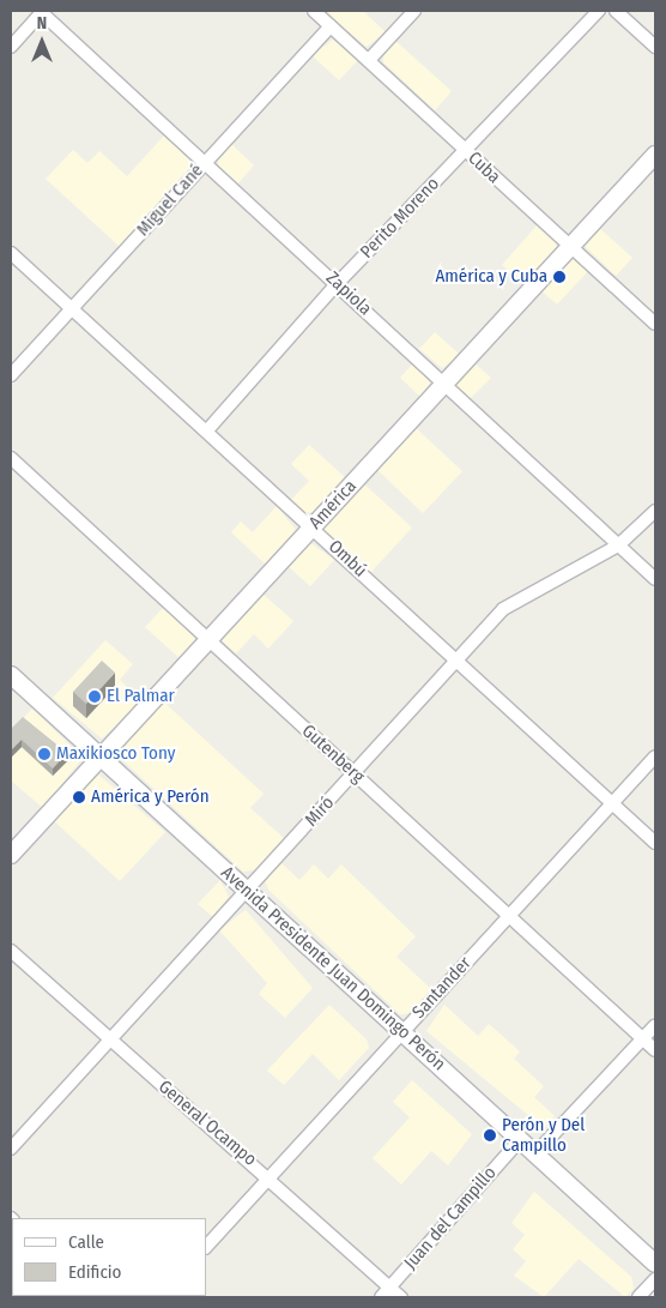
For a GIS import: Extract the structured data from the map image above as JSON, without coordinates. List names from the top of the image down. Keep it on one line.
{"streets":{"street":["Cuba","Miguel Cané","Perito Moreno","Zapiola","América","Ombú","Gutenberg","Miró","Avenida Presidente Juan Domingo Perón","Santander","General Ocampo","Juan del Campillo"]},"crossings":[["Cuba","Miguel Cané"],["Cuba","Perito Moreno"],["Cuba","América"],["Miguel Cané","Zapiola"],["Miguel Cané","Ombú"],["Perito Moreno","Zapiola"],["Perito Moreno","Ombú"],["Zapiola","América"],["Zapiola","Miró"],["América","Ombú"],["América","Gutenberg"],["América","Avenida Presidente Juan Domingo Perón"],["Ombú","Miró"],["Ombú","Santander"],["Gutenberg","Miró"],["Gutenberg","Santander"],["Miró","Avenida Presidente Juan Domingo Perón"],["Miró","General Ocampo"],["Avenida Presidente Juan Domingo Perón","Santander"],["Avenida Presidente Juan Domingo Perón","Juan del Campillo"],["Santander","General Ocampo"],["General Ocampo","Juan del Campillo"]],"places":["América y Cuba","El Palmar","Maxikiosco Tony","América y Perón","Perón y Del Campillo"],"legend":["Calle","Edificio"],"north":"top"}
